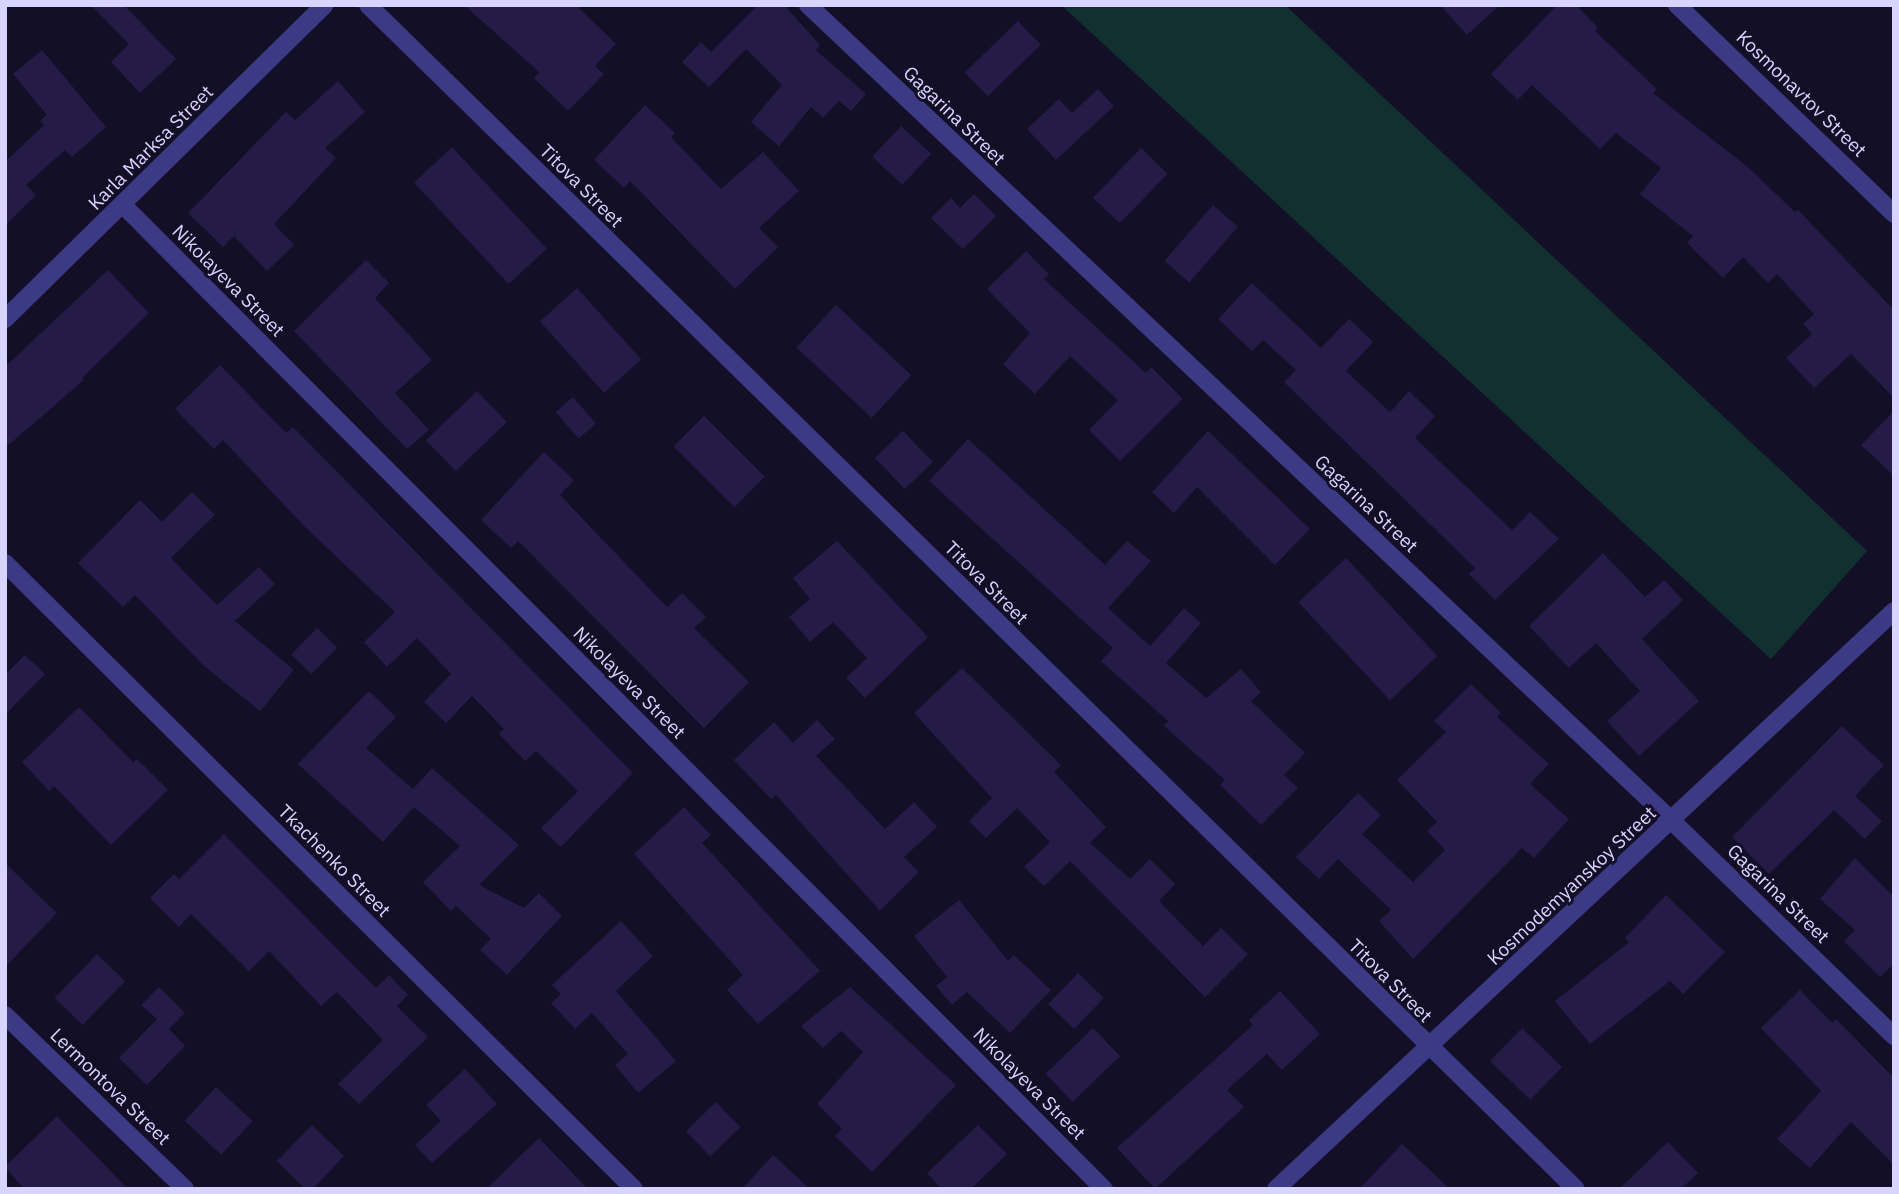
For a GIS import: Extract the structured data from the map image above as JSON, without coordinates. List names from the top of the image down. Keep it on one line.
{"streets":{"street":["Kosmonavtov Street","Gagarina Street","Karla Marksa Street","Titova Street","Nikolayeva Street","Tkachenko Street","Kosmodemyanskoy Street","Lermontova Street"]},"crossings":[["Gagarina Street","Kosmodemyanskoy Street"],["Karla Marksa Street","Nikolayeva Street"],["Titova Street","Kosmodemyanskoy Street"]]}
